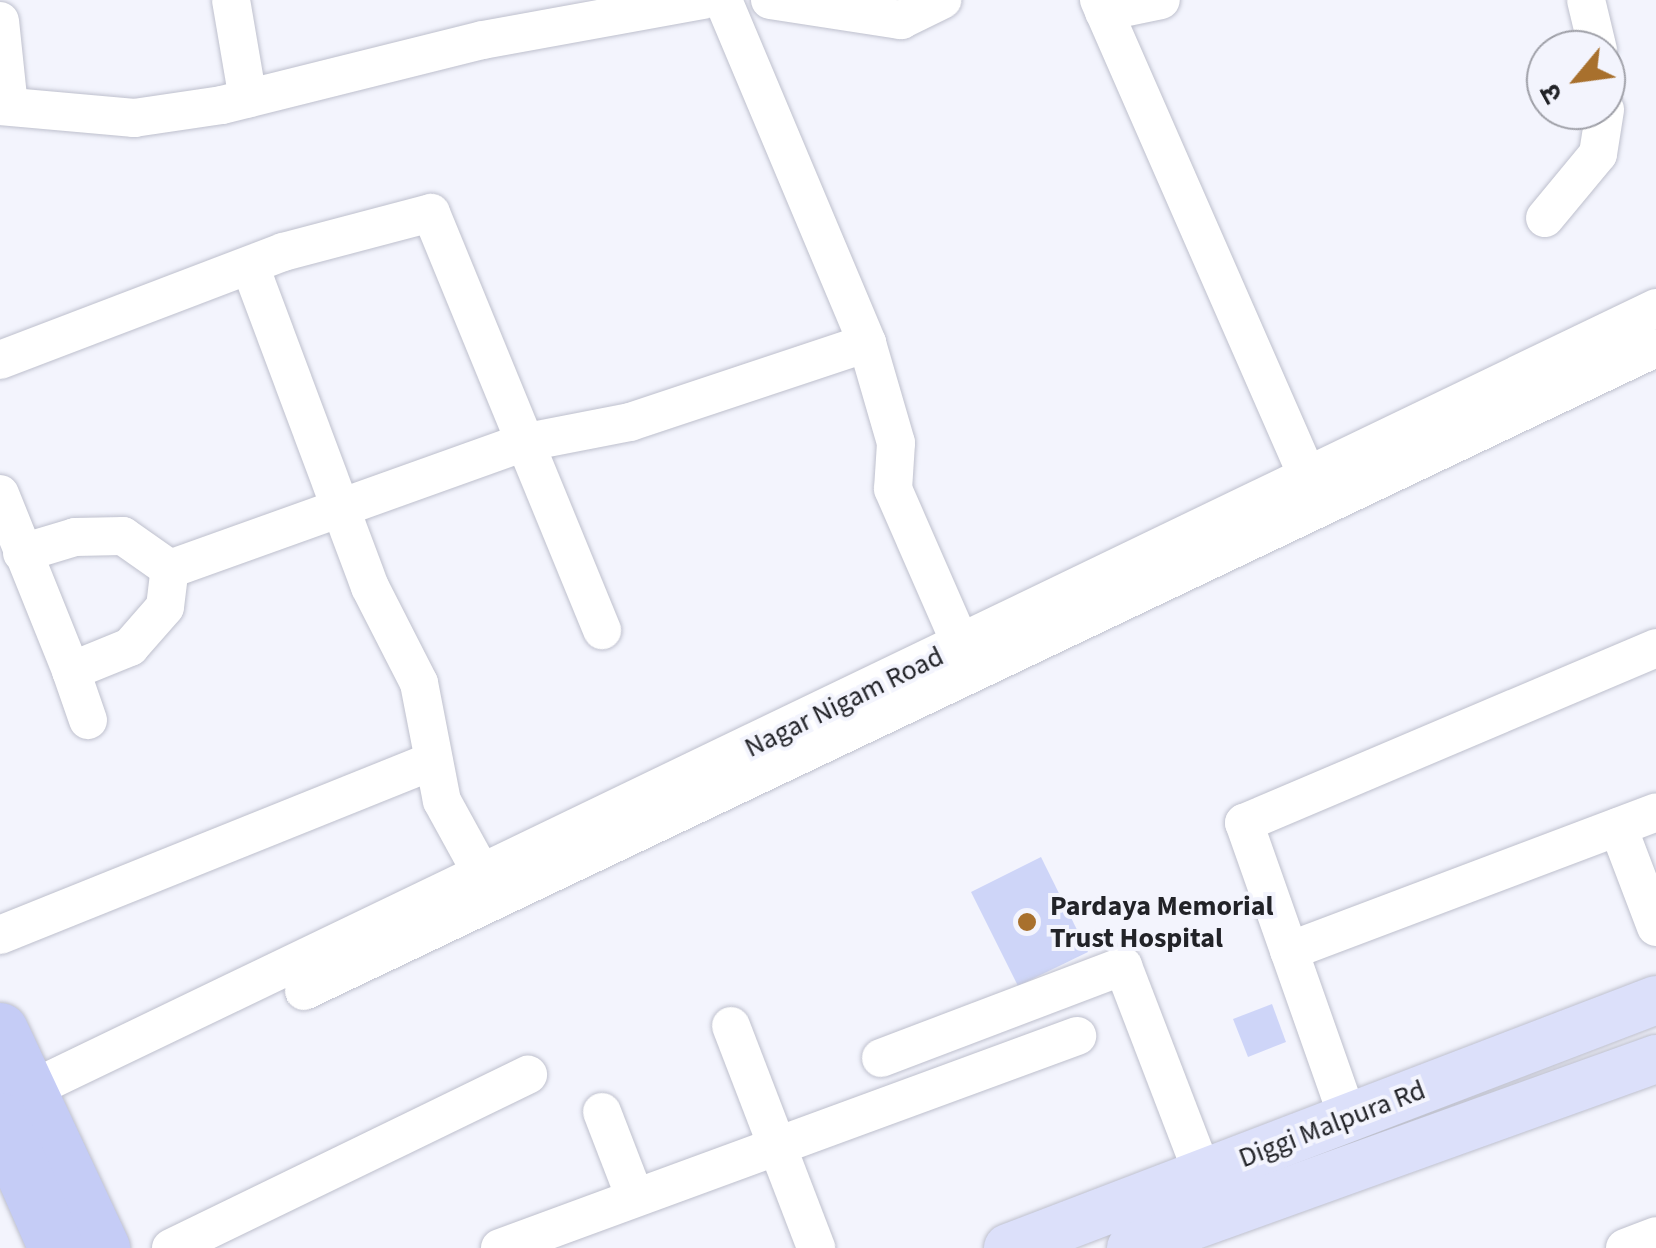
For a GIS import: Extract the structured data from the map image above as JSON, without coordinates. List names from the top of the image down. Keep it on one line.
{"streets":{"main road":["Diggi Malpura Rd"],"street":["Nagar Nigam Road"]},"places":["Pardaya Memorial Trust Hospital"],"north":"bottom left"}
